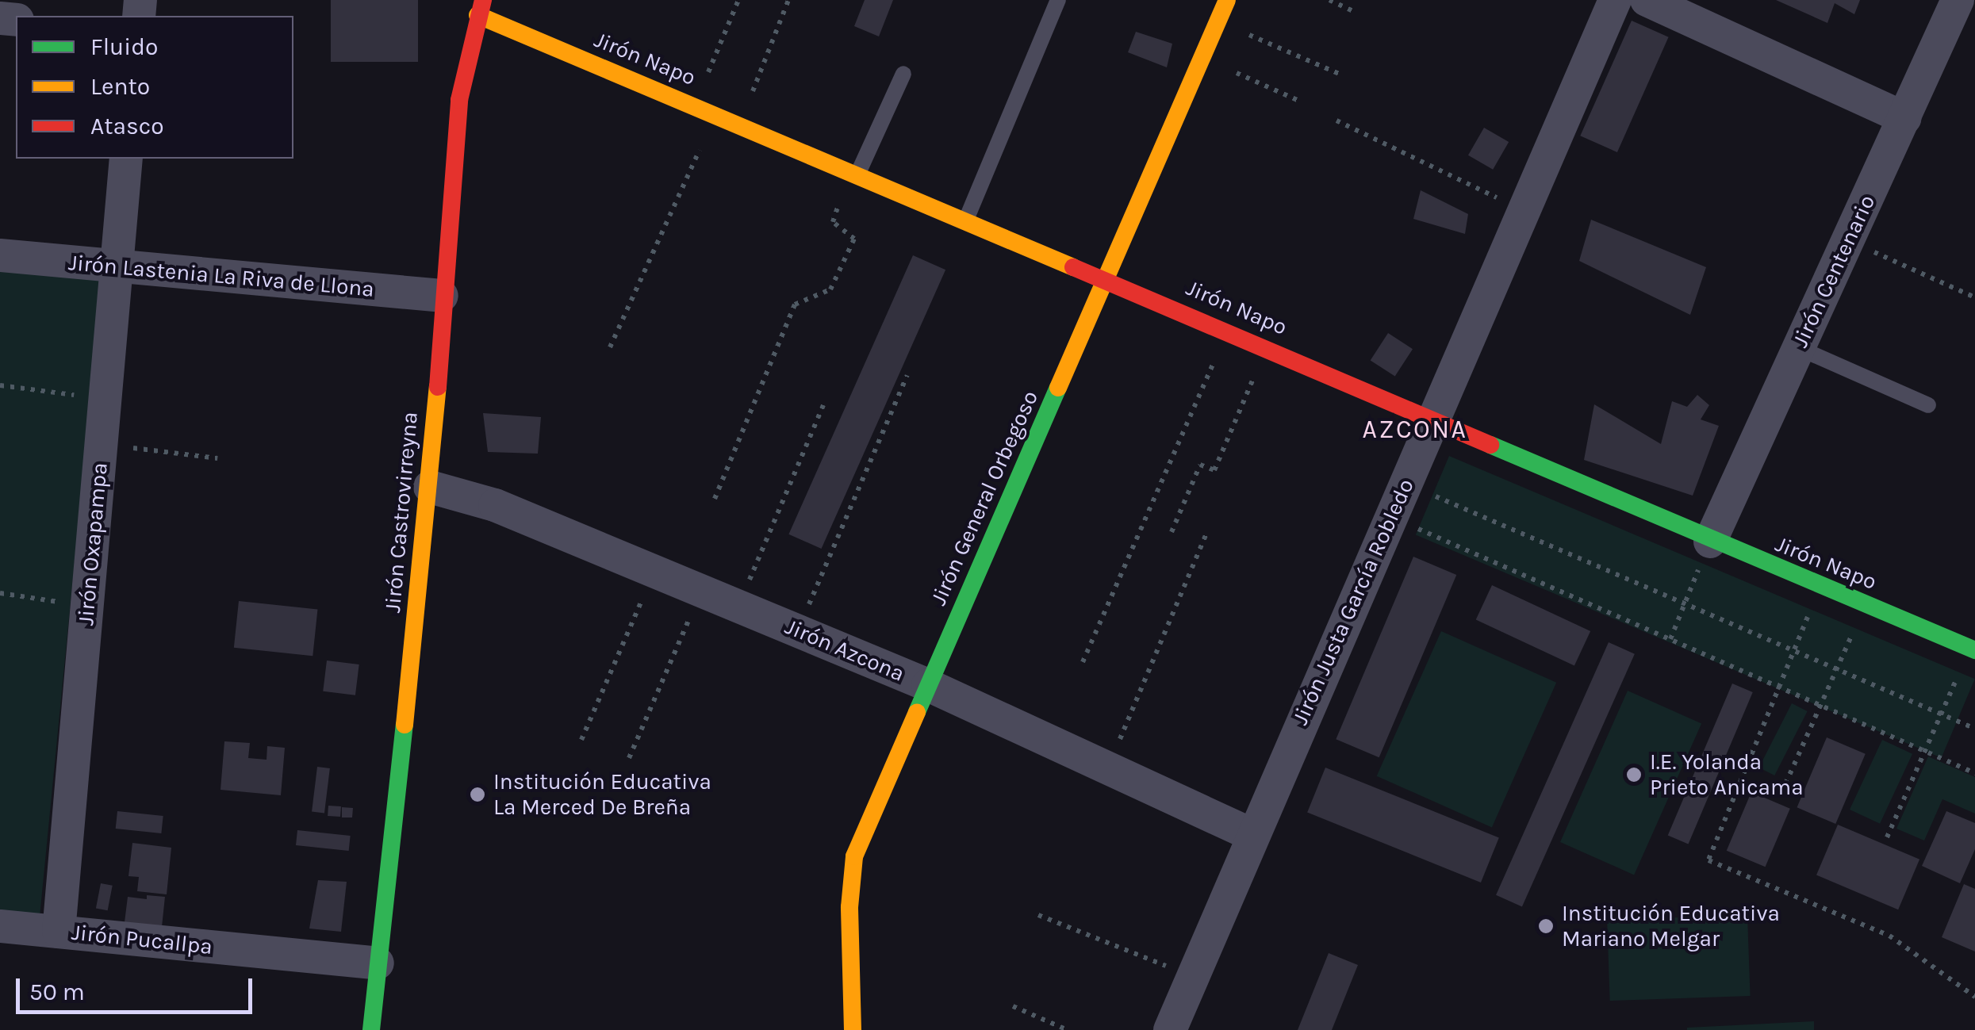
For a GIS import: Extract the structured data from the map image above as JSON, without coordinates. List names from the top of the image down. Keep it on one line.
{"streets":{"street":["Jirón Napo","Jirón Centenario","Jirón Lastenia La Riva de Llona","Jirón General Orbegoso","Jirón Castrovirreyna","Jirón Oxapampa","Jirón Justa García Robledo","Jirón Azcona","Jirón Pucallpa"]},"crossings":[["Jirón Napo","Jirón Centenario"],["Jirón Napo","Jirón General Orbegoso"],["Jirón Napo","Jirón Castrovirreyna"],["Jirón Napo","Jirón Justa García Robledo"],["Jirón Lastenia La Riva de Llona","Jirón Castrovirreyna"],["Jirón Lastenia La Riva de Llona","Jirón Oxapampa"],["Jirón General Orbegoso","Jirón Azcona"],["Jirón Castrovirreyna","Jirón Azcona"],["Jirón Castrovirreyna","Jirón Pucallpa"],["Jirón Oxapampa","Jirón Pucallpa"],["Jirón Justa García Robledo","Jirón Azcona"]],"districts":["AZCONA"],"places":["I.E. Yolanda Prieto Anicama","Institución Educativa La Merced De Breña","Institución Educativa Mariano Melgar"],"legend":["Fluido","Lento","Atasco"],"scale_bar":"50 m"}
